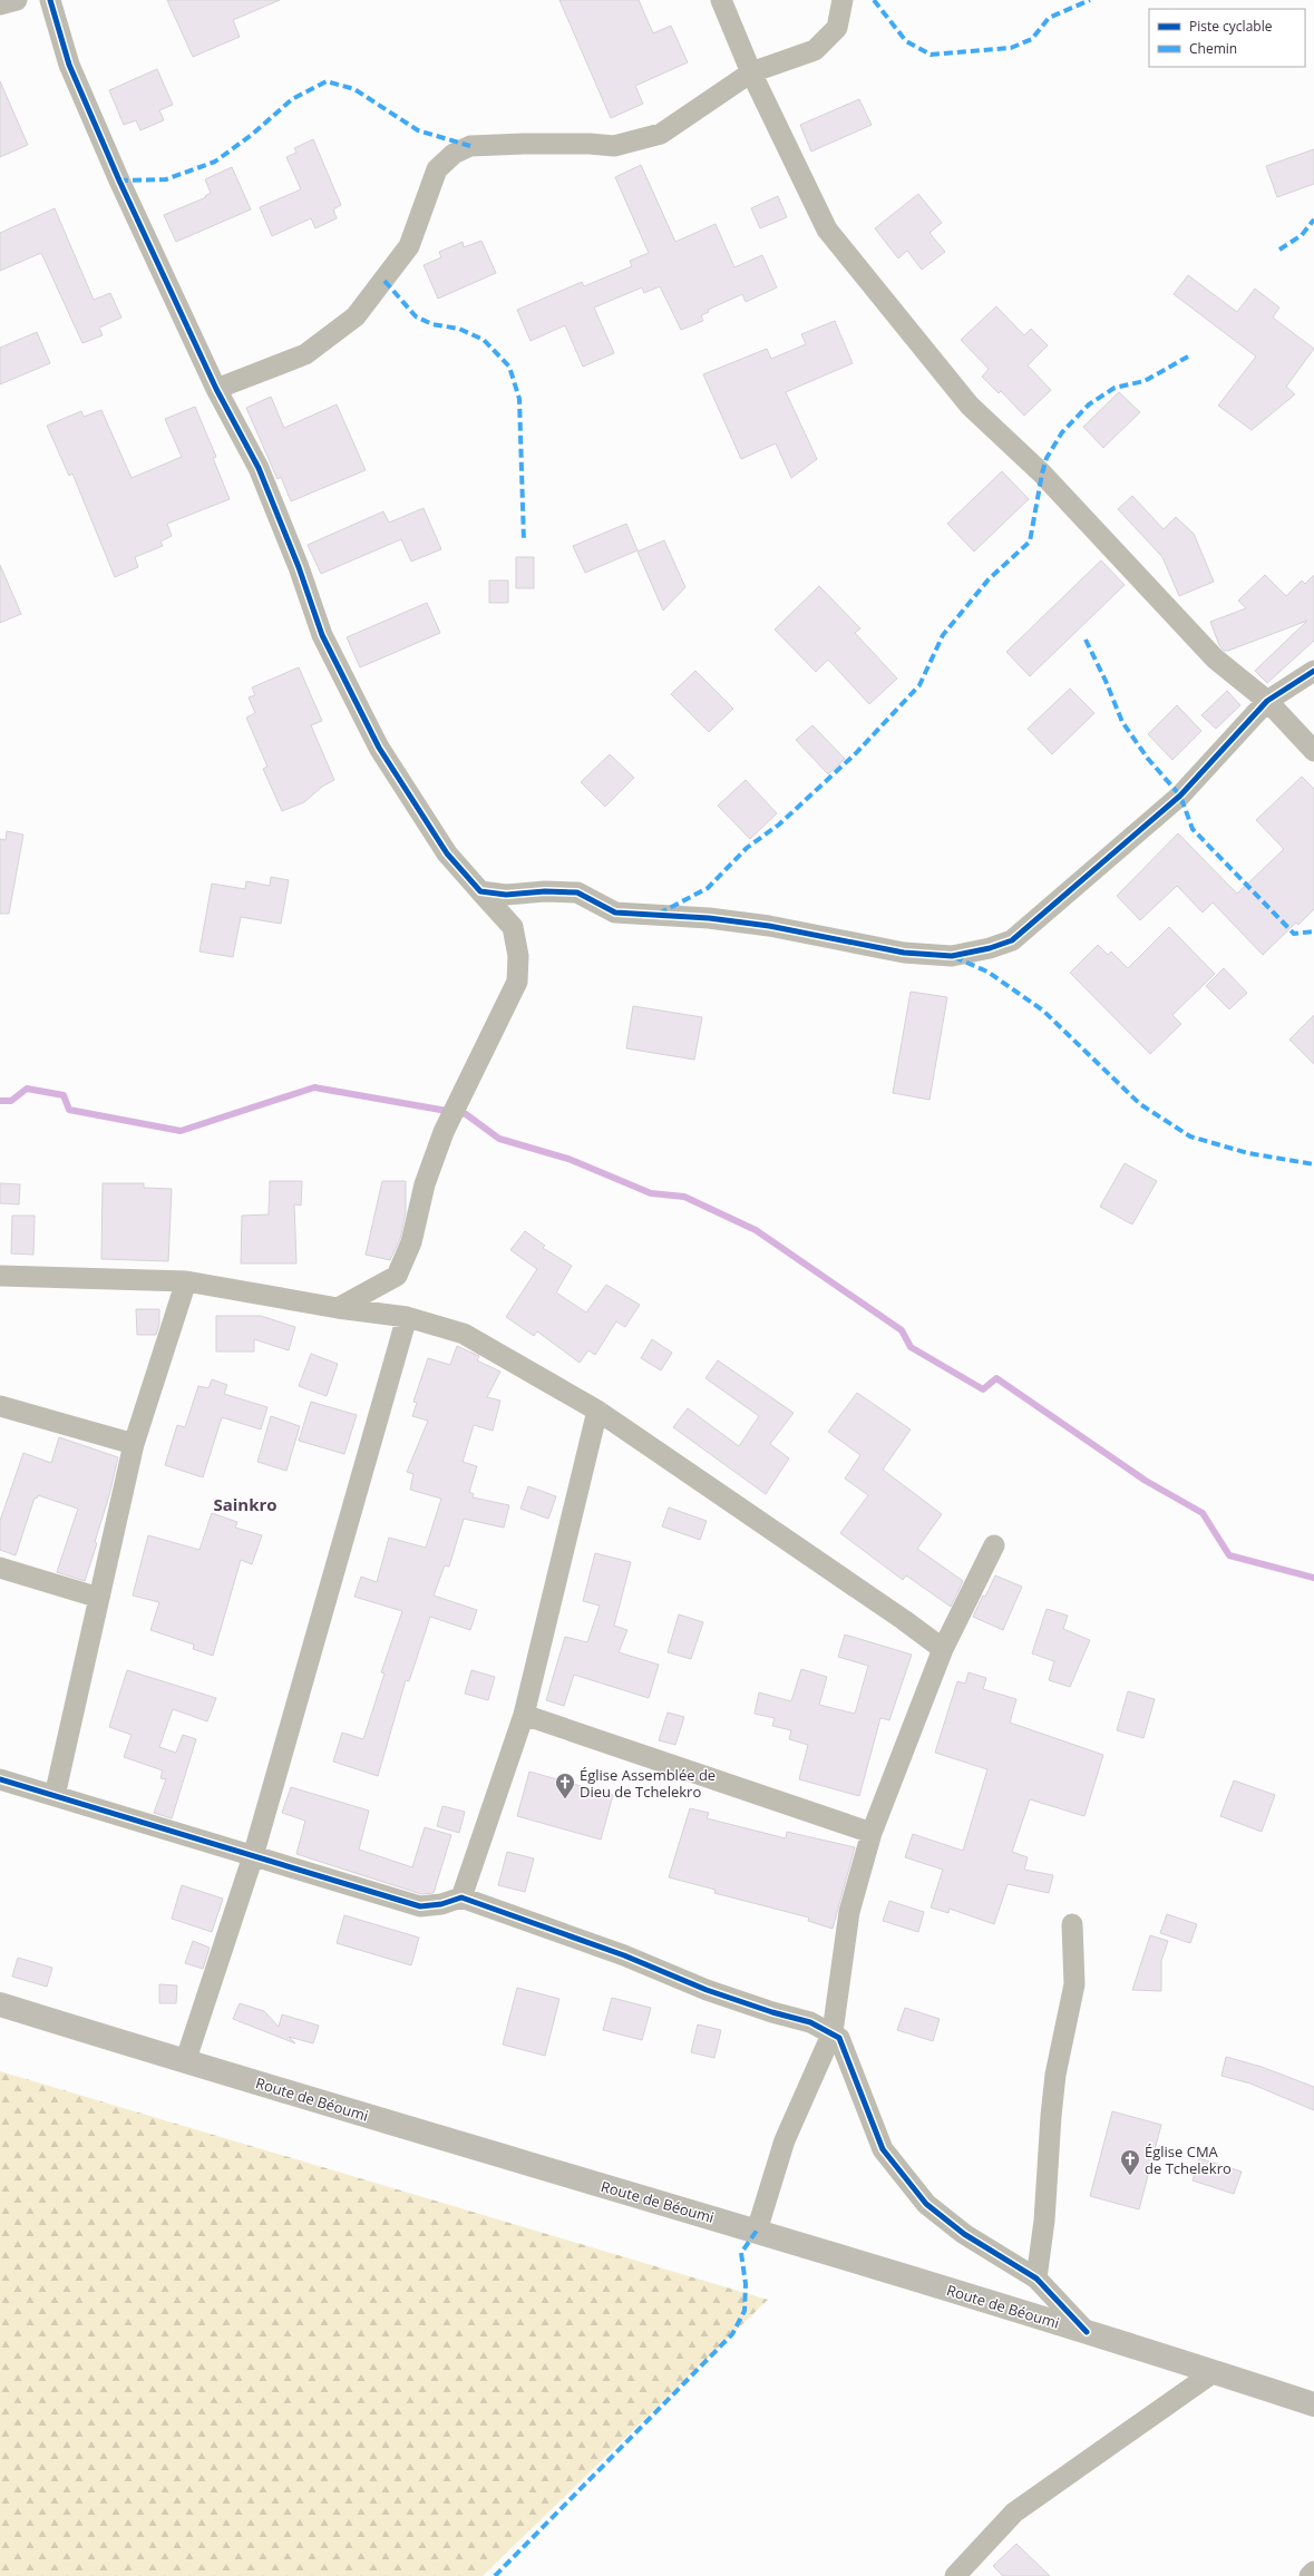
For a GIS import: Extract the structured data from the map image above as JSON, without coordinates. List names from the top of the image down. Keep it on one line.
{"streets":{"main road":["Route de Béoumi"]},"districts":["Sainkro"],"places":{"church":["Église Assemblée de Dieu de Tchelekro","Église CMA de Tchelekro"]},"legend":["Piste cyclable","Chemin"]}
